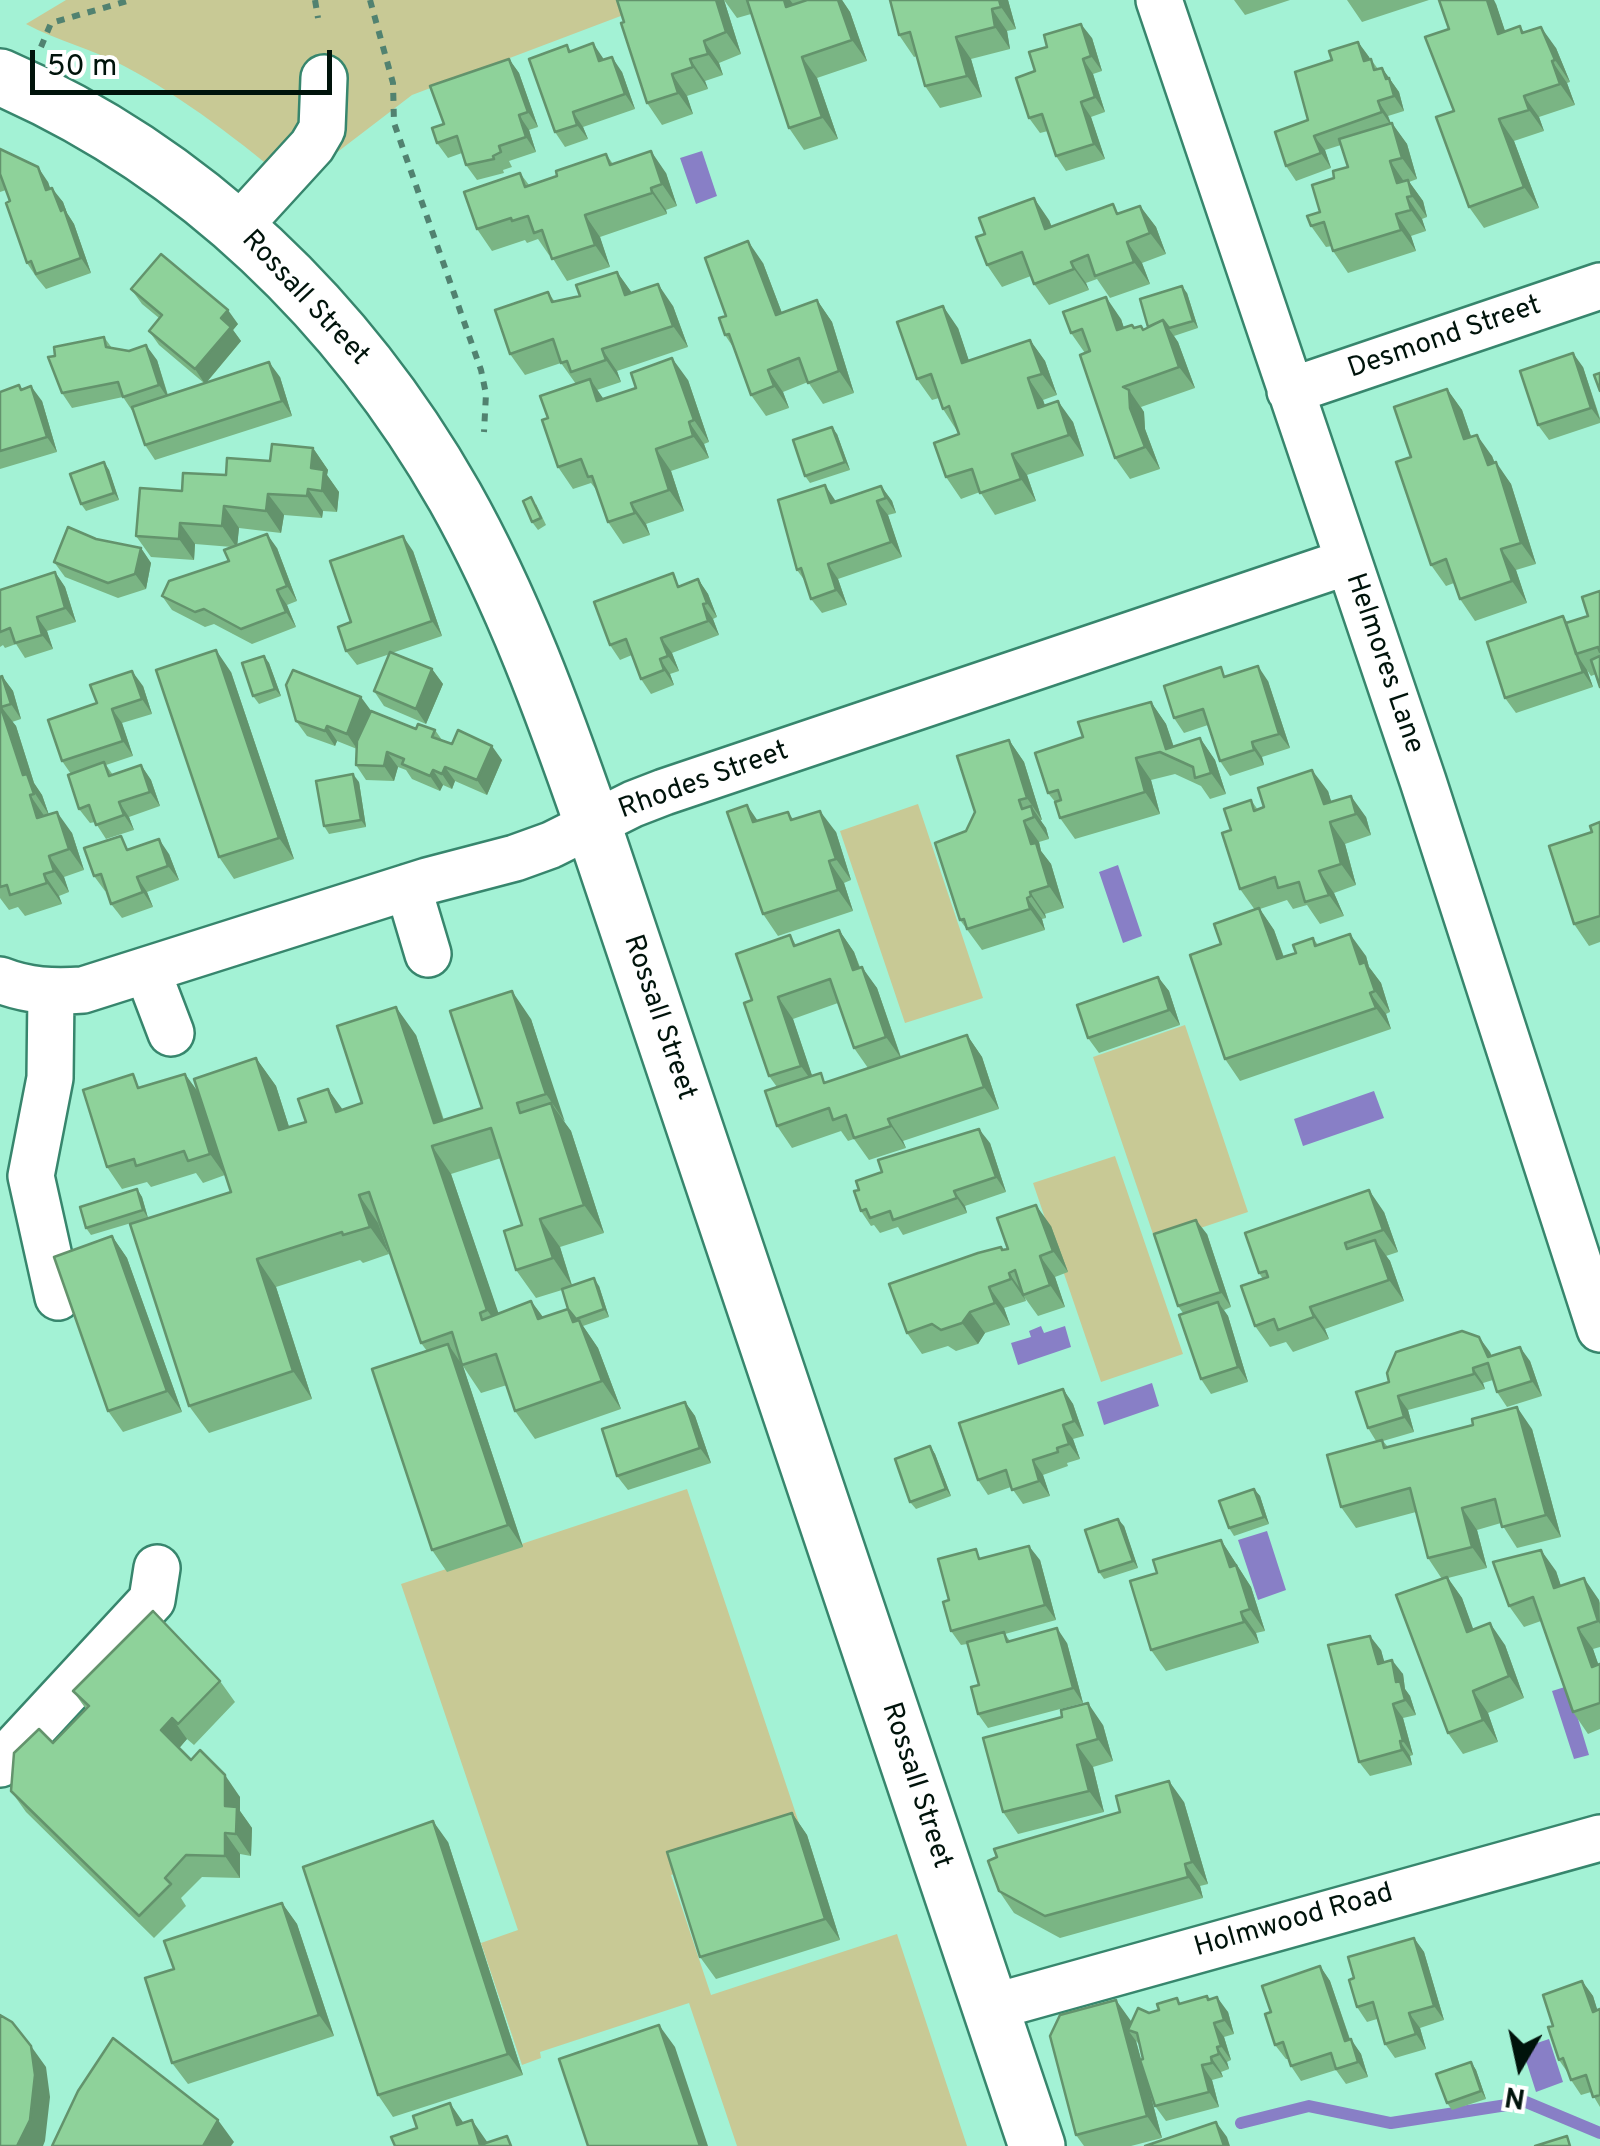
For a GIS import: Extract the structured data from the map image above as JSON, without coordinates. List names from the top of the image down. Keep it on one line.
{"streets":{"main road":["Rossall Street"],"street":["Desmond Street","Helmores Lane","Rhodes Street","Holmwood Road"]},"crossings":[["Rossall Street","Rhodes Street"],["Rossall Street","Holmwood Road"],["Desmond Street","Helmores Lane"],["Helmores Lane","Rhodes Street"]],"scale_bar":"50 m","north":"bottom"}
